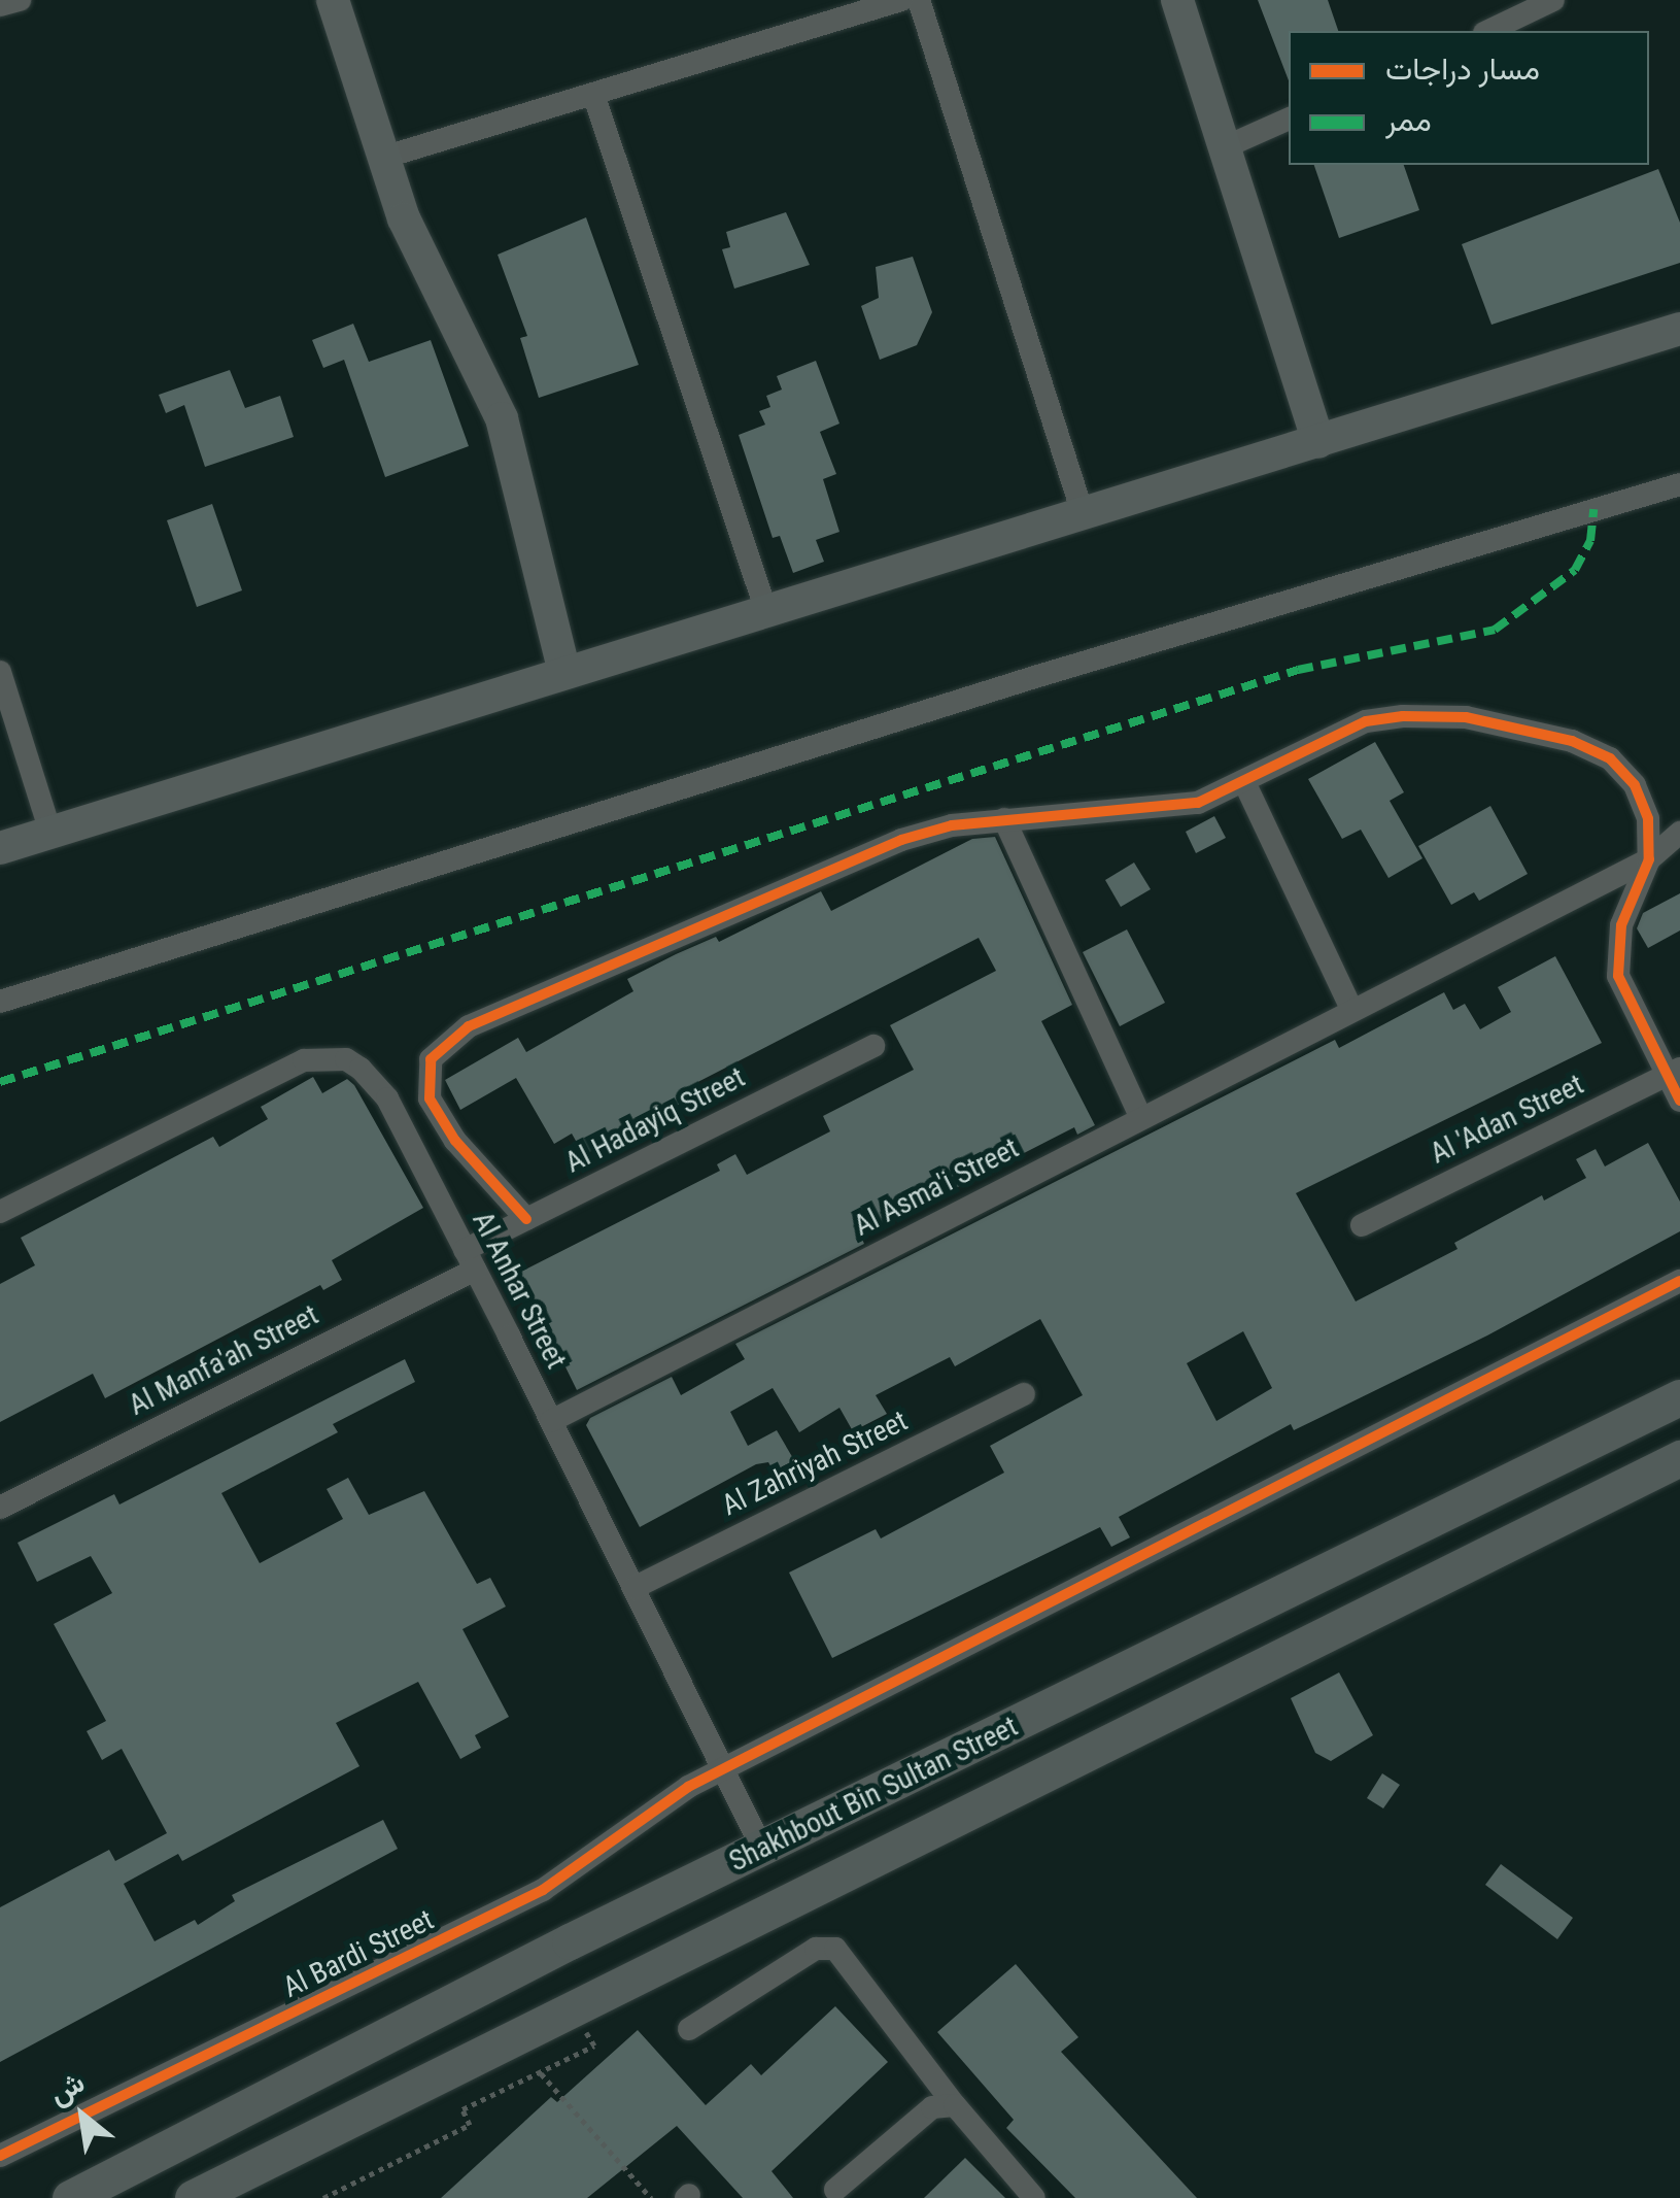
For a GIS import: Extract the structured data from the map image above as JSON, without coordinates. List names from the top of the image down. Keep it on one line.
{"streets":{"main road":["Shakhbout Bin Sultan Street"],"street":["Al 'Adan Street","Al Hadayiq Street","Al Asma'i Street","Al Anhar Street","Al Manfa'ah Street","Al Zahriyah Street","Al Bardi Street"]},"crossings":[["Al Hadayiq Street","Al Anhar Street"],["Al Hadayiq Street","Al Manfa'ah Street"],["Al Asma'i Street","Al Anhar Street"],["Al Anhar Street","Al Manfa'ah Street"],["Al Anhar Street","Al Zahriyah Street"],["Al Anhar Street","Shakhbout Bin Sultan Street"],["Al Anhar Street","Al Bardi Street"]],"legend":["مسار دراجات","ممر"],"north":"top left"}
